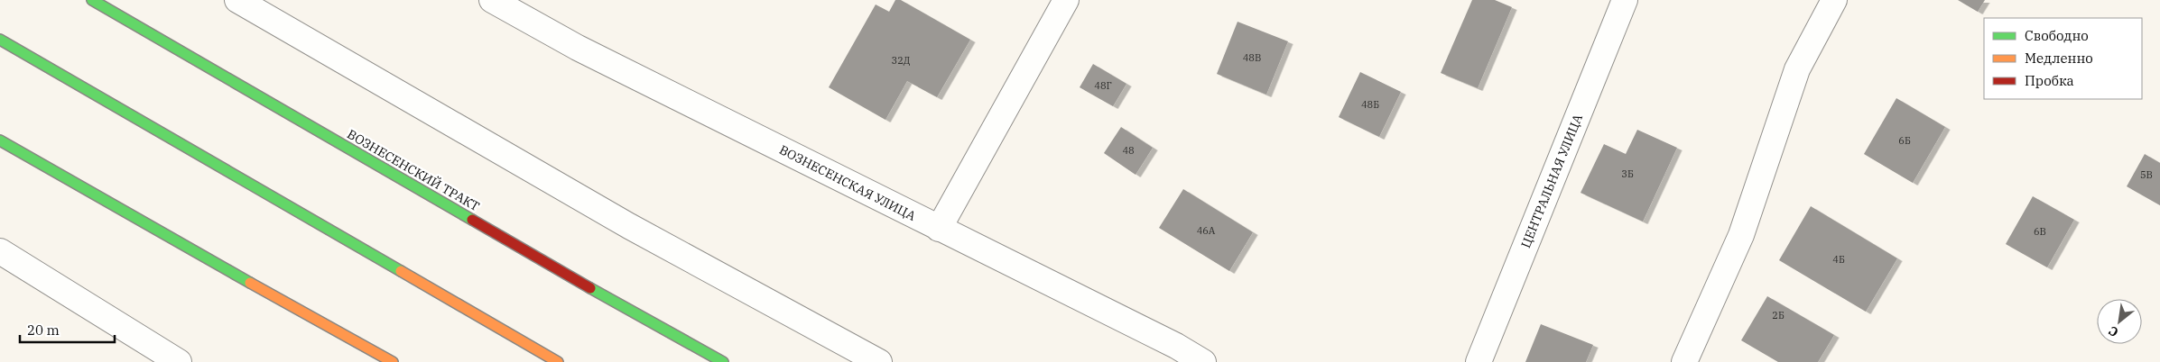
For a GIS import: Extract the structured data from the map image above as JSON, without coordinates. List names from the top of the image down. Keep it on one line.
{"streets":{"main road":["ВОЗНЕСЕНСКИЙ ТРАКТ"],"street":["ЦЕНТРАЛЬНАЯ УЛИЦА","ВОЗНЕСЕНСКАЯ УЛИЦА"]},"house_numbers":["48В","32Д","48Г","48Б","6Б","48","3Б","5В","46А","6В","4Б","2Б"],"legend":["Свободно","Медленно","Пробка"],"scale_bar":"20 m","north":"bottom left"}
